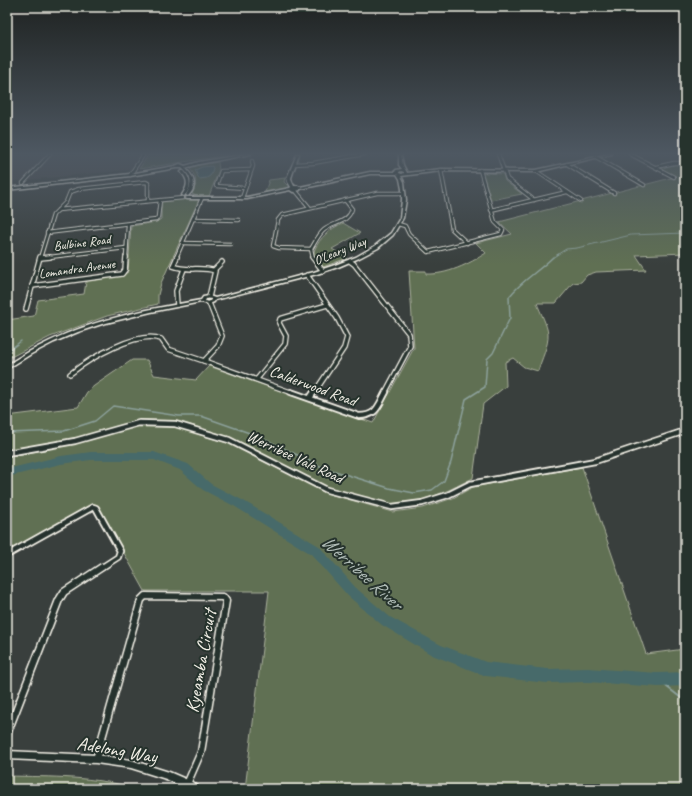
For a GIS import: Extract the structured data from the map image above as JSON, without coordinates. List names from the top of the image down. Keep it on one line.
{"streets":{"street":["Bulbine Road","O'Leary Way","Lomandra Avenue","Calderwood Road","Werribee Vale Road","Kyeamba Circuit","Adelong Way"]},"crossings":[["Bulbine Road","Lomandra Avenue"],["O'Leary Way","Calderwood Road"],["Kyeamba Circuit","Adelong Way"]],"water":["Werribee River"]}
